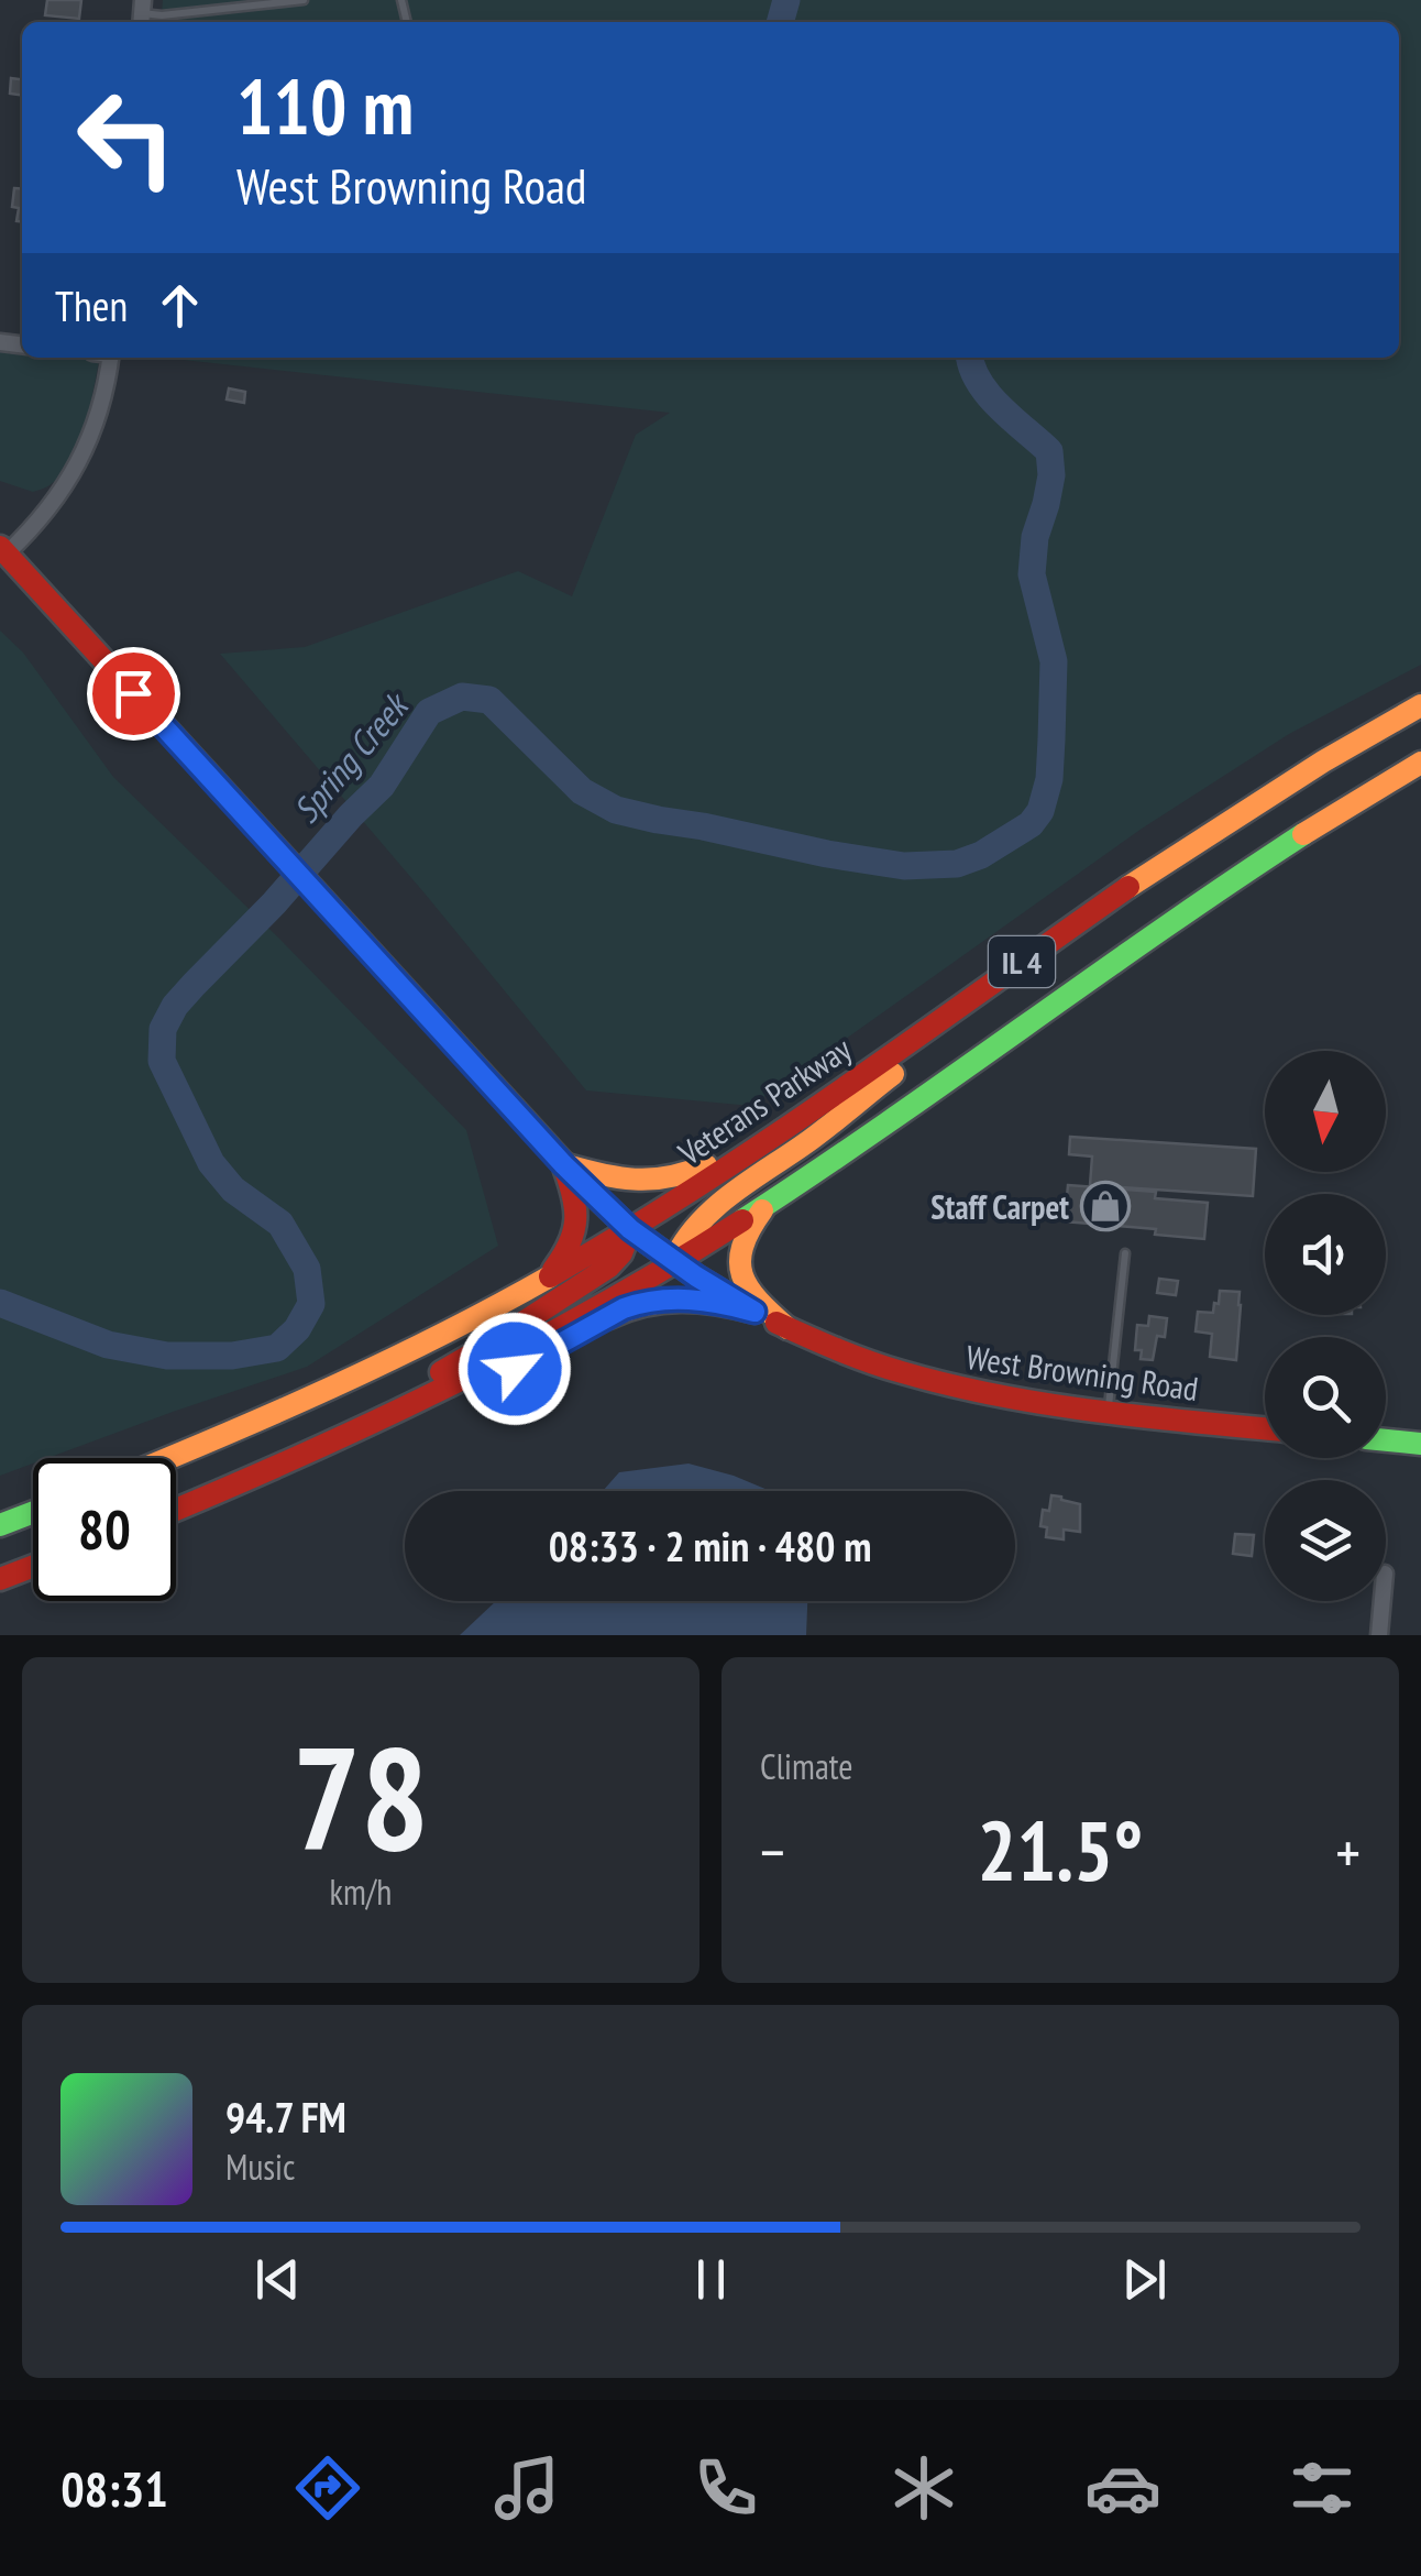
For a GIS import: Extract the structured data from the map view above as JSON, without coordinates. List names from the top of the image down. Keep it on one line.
{"streets":{"main road":["IL 4","Veterans Parkway","West Browning Road"]},"crossings":[["IL 4","West Browning Road"],["Veterans Parkway","West Browning Road"]],"water":["Spring Creek"],"places":{"shop":["Staff Carpet"]},"north":"bottom","page":{"turn":["110 m","West Browning Road"],"then":"Then","limit":"80","trip":"08:33 · 2 min · 480 m","tile":[["78","km/h"],"Climate"],"heat":["−","21.5°","+"],"song":["94.7 FM","Music"],"tabs":"08:31"}}
